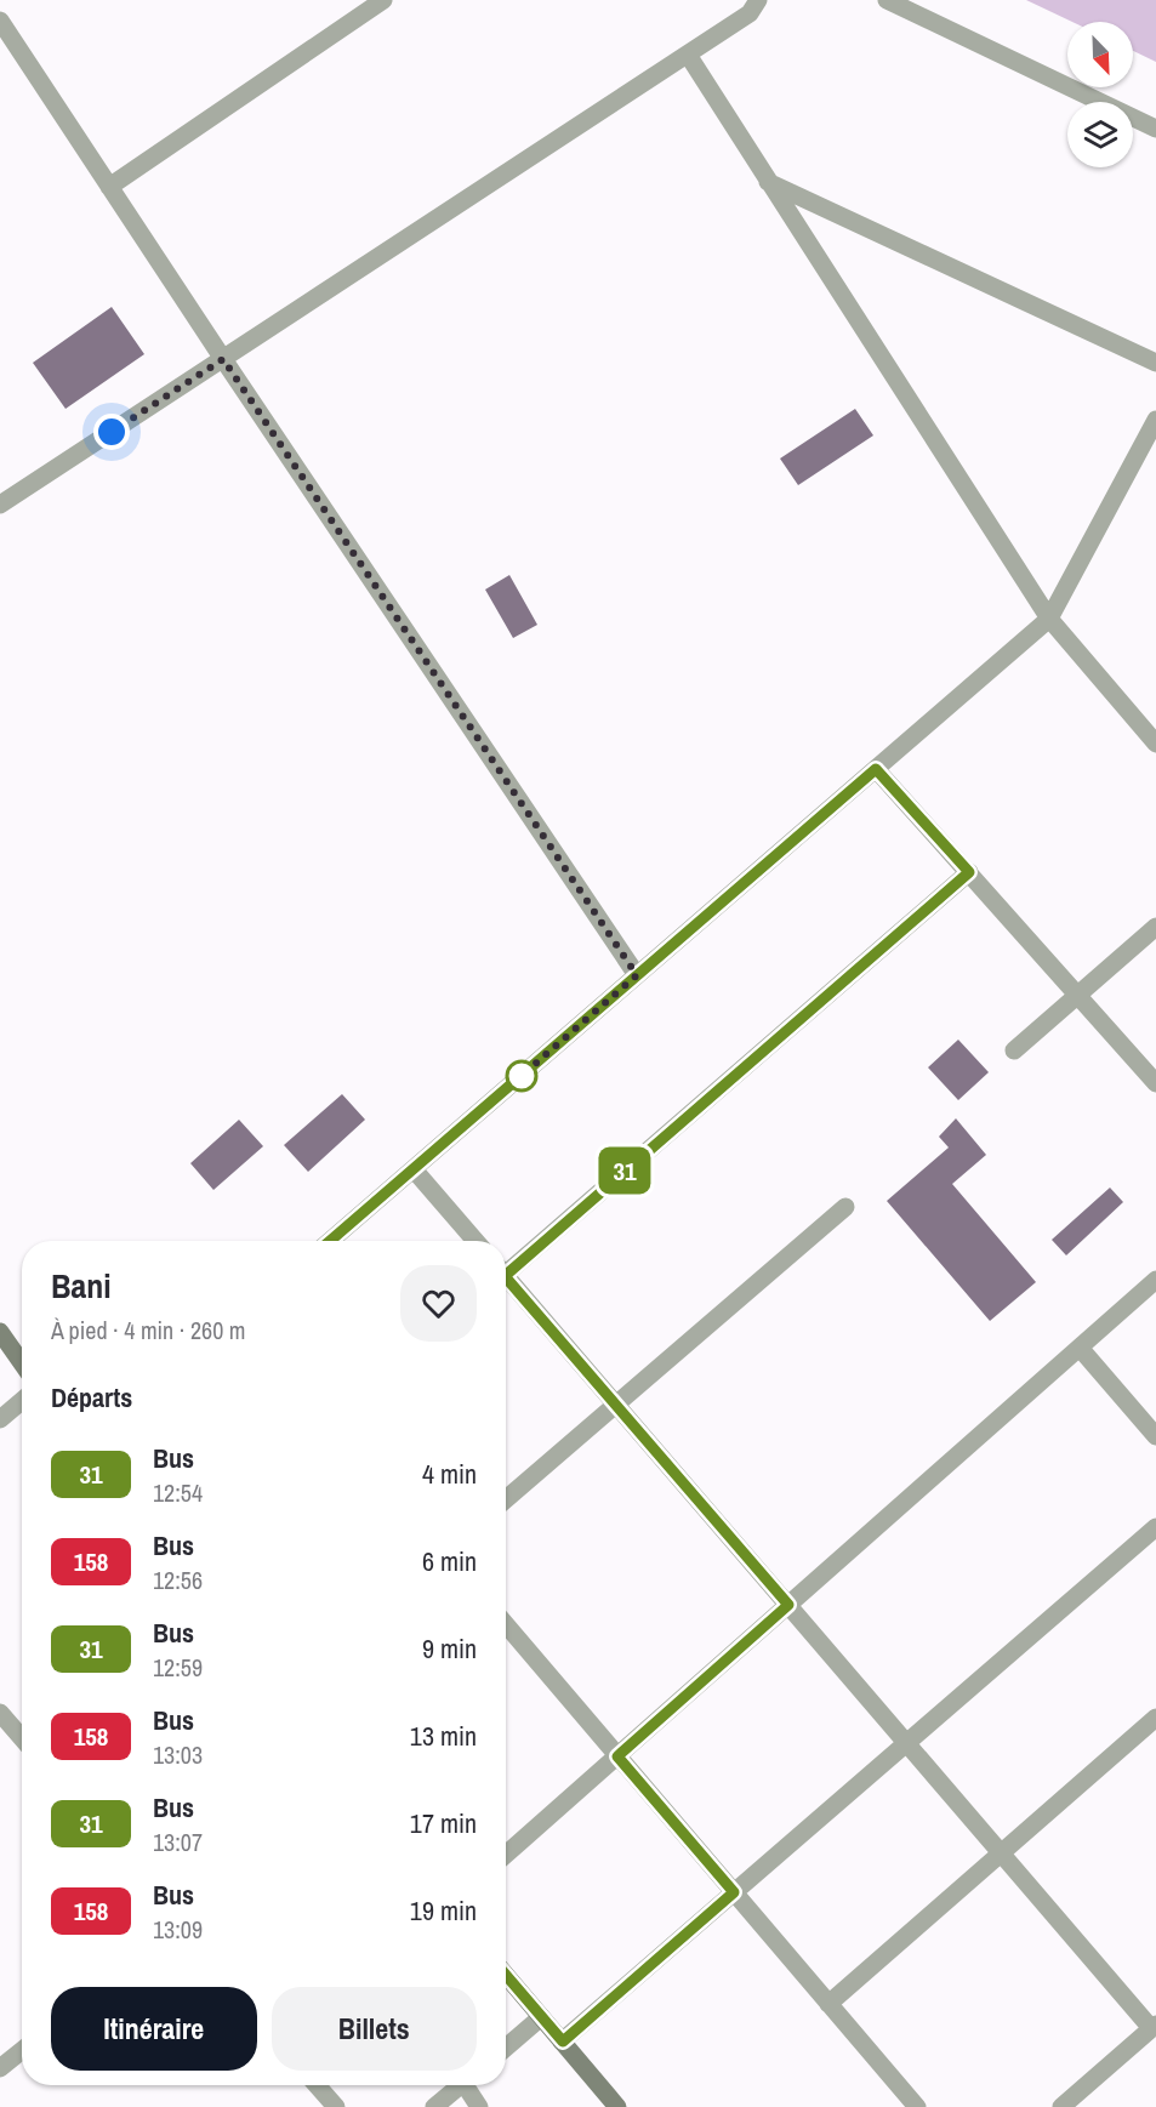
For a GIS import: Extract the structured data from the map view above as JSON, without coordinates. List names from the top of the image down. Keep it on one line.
{"lines":["bus line 31"],"north":"bottom right","page":{"on_map":"31","heading":[["Bani","À pied · 4 min · 260 m"],"Départs"],"list":[{"mark":"31","name":"Bus","note":"12:54","value":"4 min"},{"mark":"158","name":"Bus","note":"12:56","value":"6 min"},{"mark":"31","name":"Bus","note":"12:59","value":"9 min"},{"mark":"158","name":"Bus","note":"13:03","value":"13 min"},{"mark":"31","name":"Bus","note":"13:07","value":"17 min"},{"mark":"158","name":"Bus","note":"13:09","value":"19 min"}],"buttons":["Itinéraire","Billets"]}}
